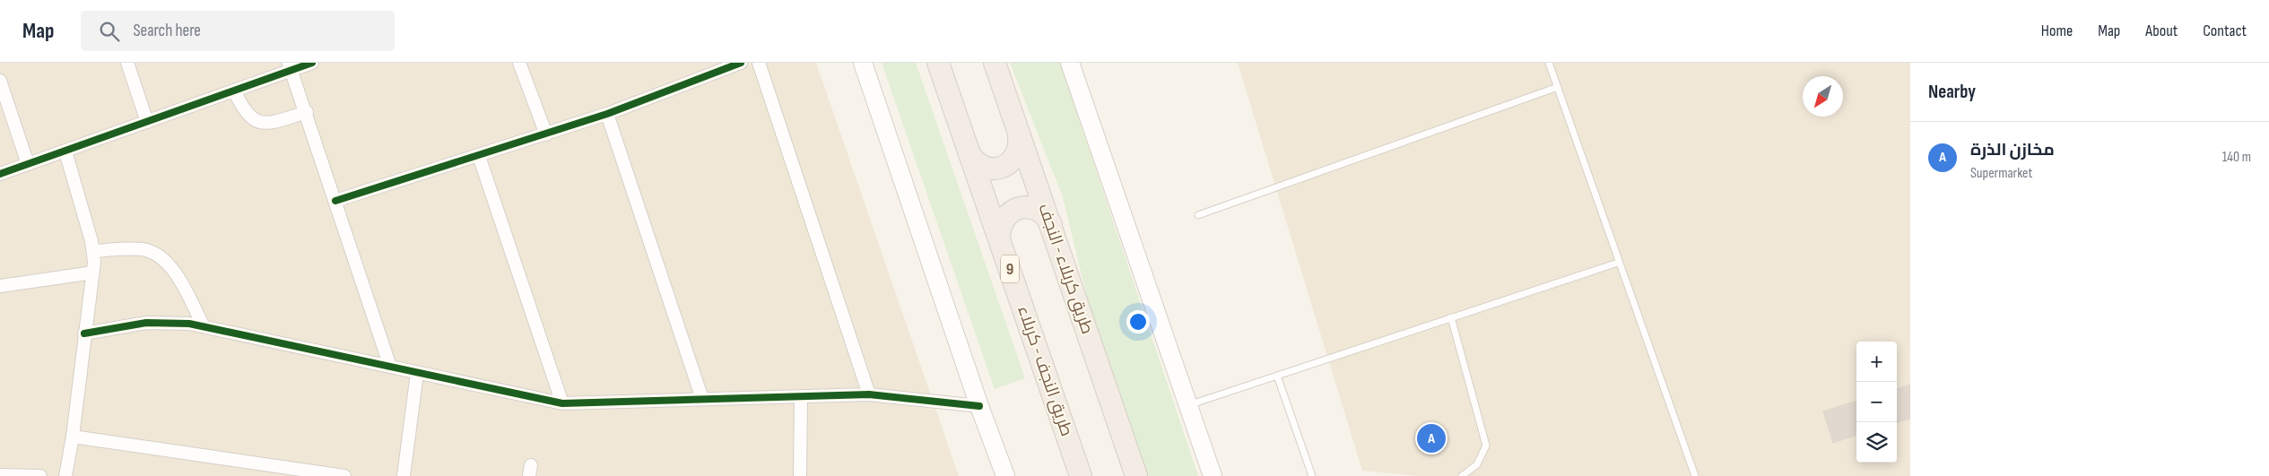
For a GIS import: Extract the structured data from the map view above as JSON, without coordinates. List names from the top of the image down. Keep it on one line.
{"streets":{"highway":["9","طريق كربلاء - النجف","طريق النجف - كربلاء"]},"north":"bottom left","page":{"header":"Map","search":"Search here","nav":["Home","Map","About","Contact"],"heading":"Nearby","list":[{"mark":"A","name":"مخازن الذرة","note":"Supermarket","value":"140 m"}],"map_buttons":["+","−"],"pins":"A"}}
